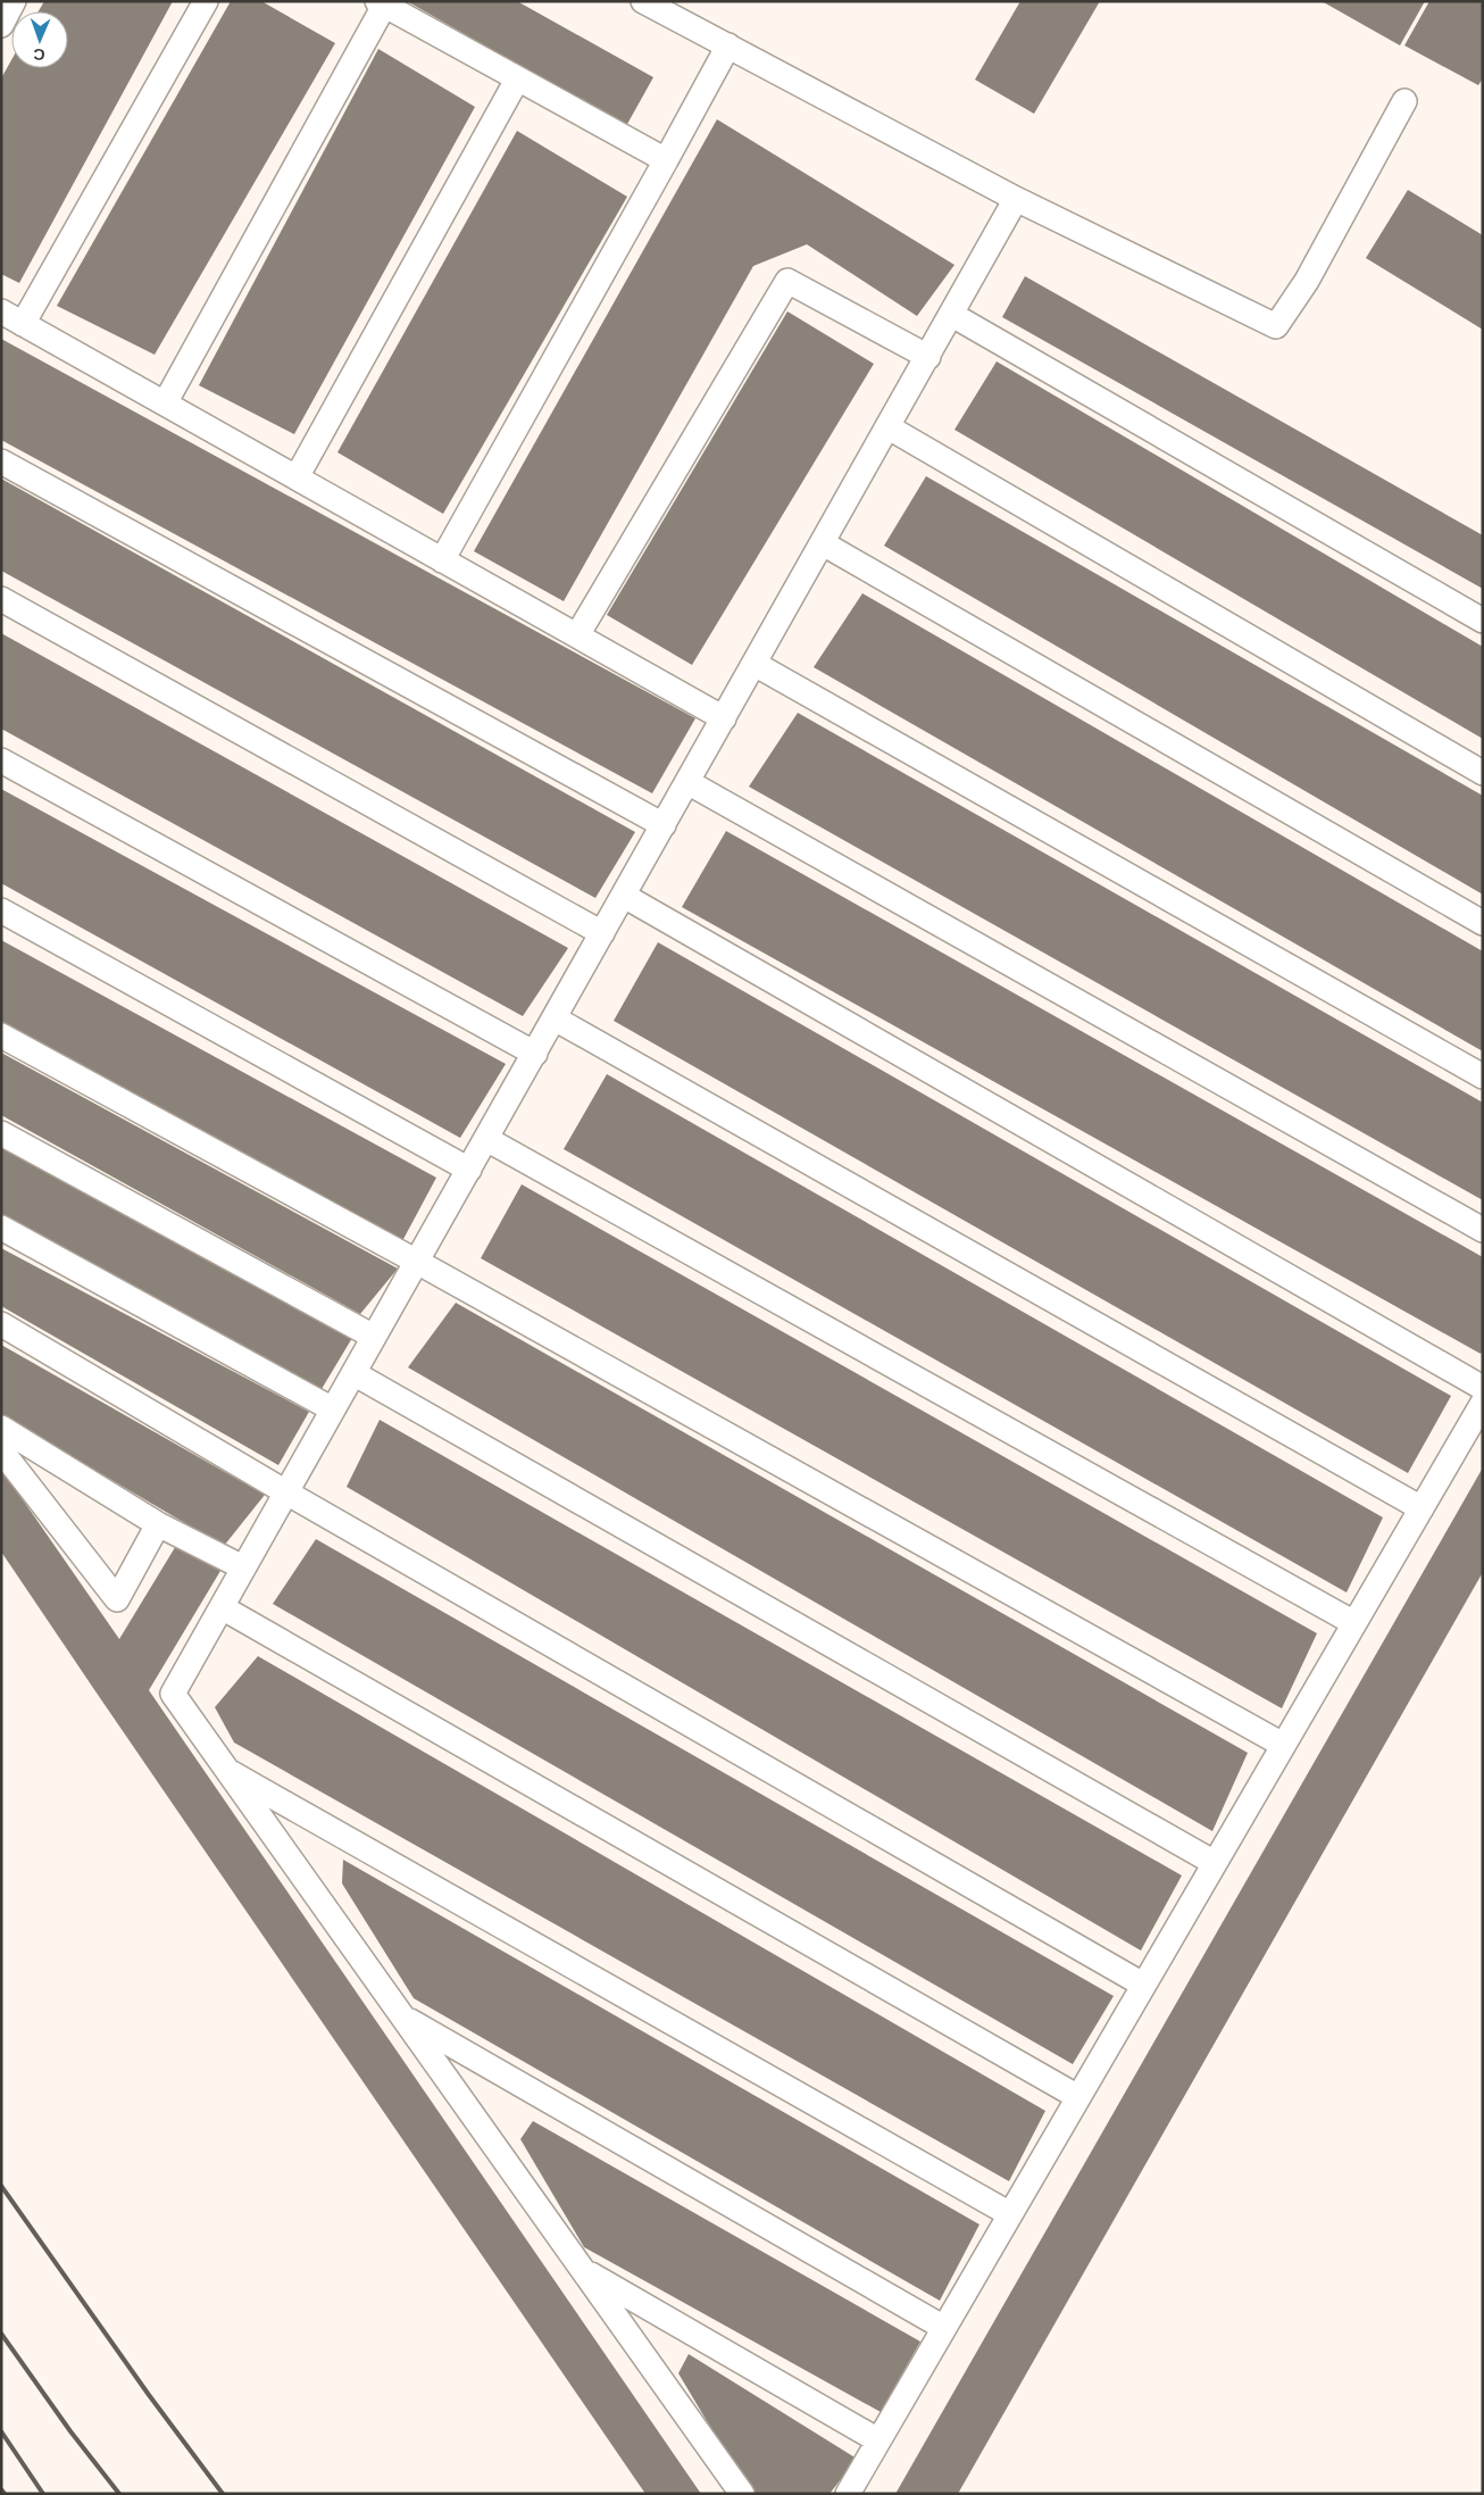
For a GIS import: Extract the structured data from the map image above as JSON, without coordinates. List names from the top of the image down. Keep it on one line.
{"north":"bottom"}
